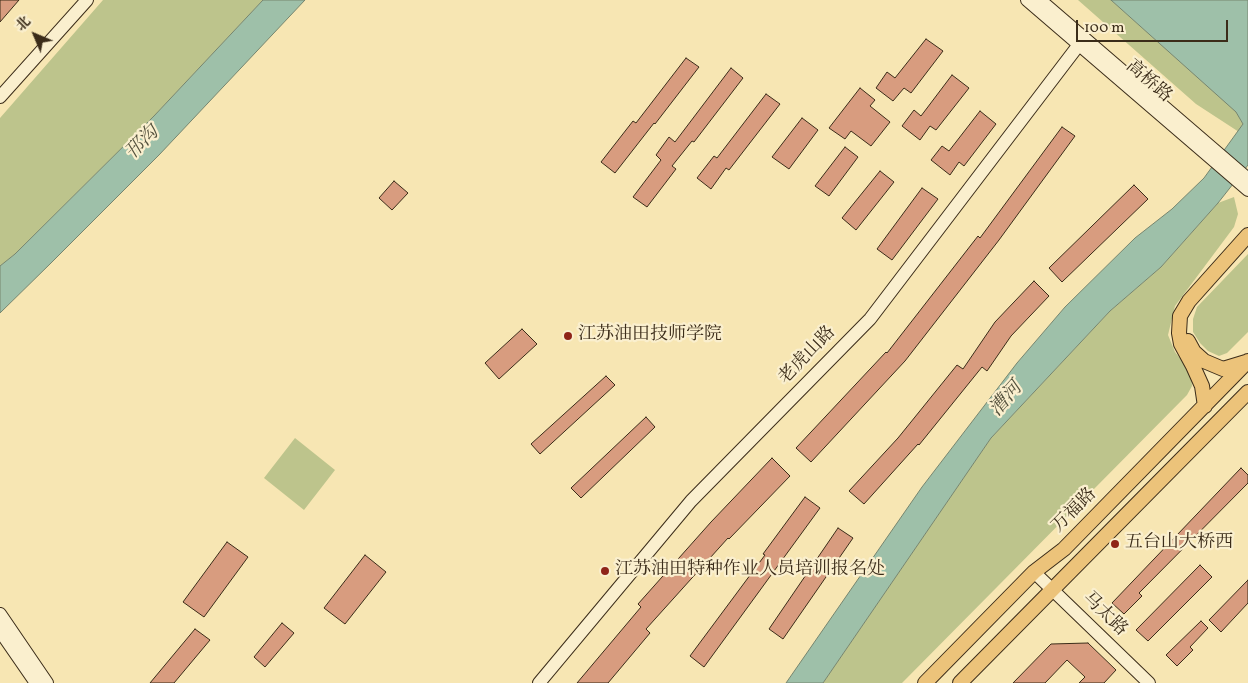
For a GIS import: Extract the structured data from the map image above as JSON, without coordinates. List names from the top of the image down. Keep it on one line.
{"streets":{"main road":["万福路"],"street":["高桥路","老虎山路","马太路"]},"crossings":[["高桥路","老虎山路"],["万福路","马太路"]],"water":["邗沟","漕河"],"places":["江苏油田技师学院","五台山大桥西","江苏油田特种作业人员培训报名处"],"scale_bar":"100 m","north":"top left"}
